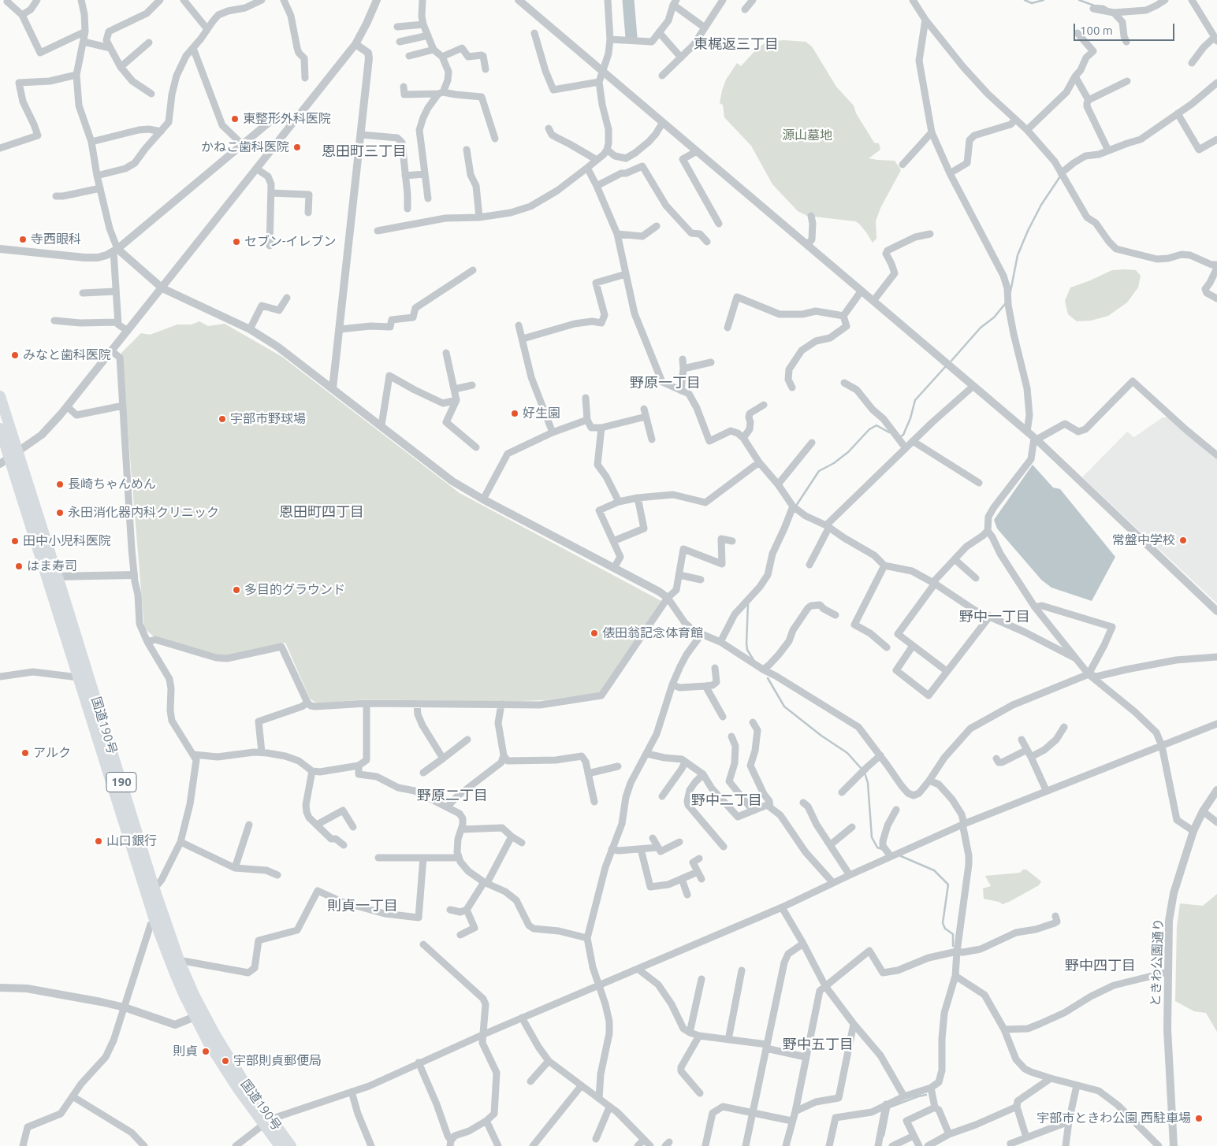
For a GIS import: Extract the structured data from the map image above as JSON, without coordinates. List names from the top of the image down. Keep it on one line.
{"streets":{"highway":["国道190号","190"],"street":["ときわ公園通り"]},"districts":["東梶返三丁目","恩田町三丁目","野原一丁目","恩田町四丁目","野中一丁目","野原二丁目","野中二丁目","則貞一丁目","野中四丁目","野中五丁目"],"parks":["源山墓地"],"places":["東整形外科医院","かねこ歯科医院","寺西眼科","セブン-イレブン","みなと歯科医院","好生園","宇部市野球場","長崎ちゃんめん","永田消化器内科クリニック","常盤中学校","田中小児科医院","はま寿司","多目的グラウンド","俵田翁記念体育館","アルク","山口銀行","則貞","宇部則貞郵便局","宇部市ときわ公園 西駐車場"],"scale_bar":"100 m"}
